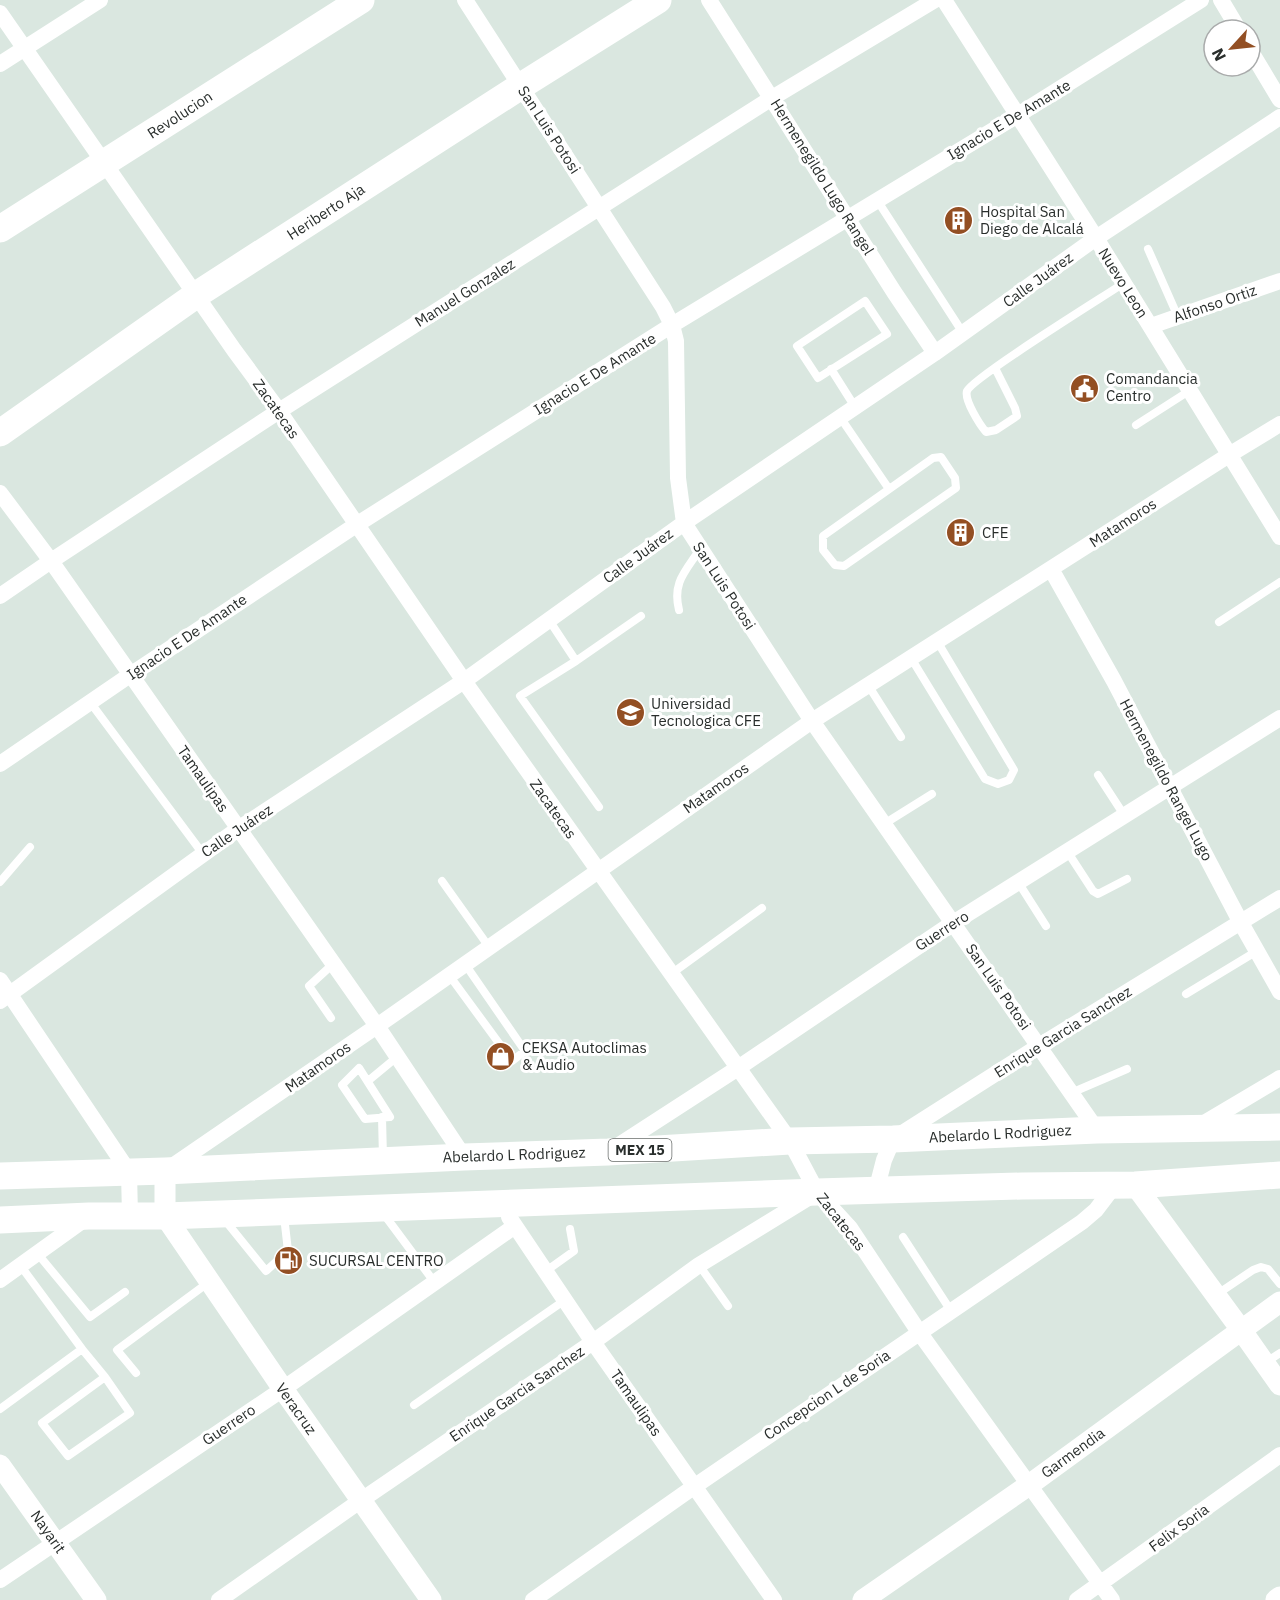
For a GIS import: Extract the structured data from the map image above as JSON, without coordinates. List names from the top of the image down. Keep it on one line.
{"streets":{"main road":["Revolucion","Heriberto Aja","Abelardo L Rodriguez","MEX 15"],"street":["Ignacio E De Amante","San Luis Potosi","Hermenegildo Lugo Rangel","Calle Juárez","Nuevo Leon","Manuel Gonzalez","Alfonso Ortiz","Zacatecas","Matamoros","Tamaulipas","Hermenegildo Rangel Lugo","Guerrero","Enrique Garcia Sanchez","Concepcion L de Soria","Veracruz","Garmendia","Felix Soria","Nayarit"]},"crossings":[["Revolucion","Zacatecas"],["Ignacio E De Amante","San Luis Potosi"],["Ignacio E De Amante","Hermenegildo Lugo Rangel"],["Ignacio E De Amante","Nuevo Leon"],["Ignacio E De Amante","Zacatecas"],["Ignacio E De Amante","Tamaulipas"],["San Luis Potosi","Heriberto Aja"],["San Luis Potosi","Calle Juárez"],["San Luis Potosi","Manuel Gonzalez"],["San Luis Potosi","Matamoros"],["San Luis Potosi","Guerrero"],["San Luis Potosi","Enrique Garcia Sanchez"],["San Luis Potosi","Abelardo L Rodriguez"],["Hermenegildo Lugo Rangel","Calle Juárez"],["Hermenegildo Lugo Rangel","Manuel Gonzalez"],["Heriberto Aja","Zacatecas"],["Calle Juárez","Nuevo Leon"],["Calle Juárez","Zacatecas"],["Calle Juárez","Tamaulipas"],["Nuevo Leon","Alfonso Ortiz"],["Nuevo Leon","Matamoros"],["Manuel Gonzalez","Zacatecas"],["Manuel Gonzalez","Tamaulipas"],["Zacatecas","Matamoros"],["Zacatecas","Guerrero"],["Zacatecas","Enrique Garcia Sanchez"],["Zacatecas","Abelardo L Rodriguez"],["Zacatecas","Concepcion L de Soria"],["Zacatecas","Garmendia"],["Zacatecas","Felix Soria"],["Matamoros","Tamaulipas"],["Matamoros","Hermenegildo Rangel Lugo"],["Matamoros","Abelardo L Rodriguez"],["Tamaulipas","Guerrero"],["Tamaulipas","Enrique Garcia Sanchez"],["Tamaulipas","Abelardo L Rodriguez"],["Tamaulipas","Concepcion L de Soria"],["Hermenegildo Rangel Lugo","Guerrero"],["Hermenegildo Rangel Lugo","Enrique Garcia Sanchez"],["Guerrero","Abelardo L Rodriguez"],["Guerrero","Veracruz"],["Guerrero","Nayarit"],["Enrique Garcia Sanchez","Abelardo L Rodriguez"],["Enrique Garcia Sanchez","Veracruz"]],"places":{"building":["Hospital San Diego de Alcalá","CFE"],"public building":["Comandancia Centro"],"school or university":["Universidad Tecnologica CFE"],"shop":["CEKSA Autoclimas & Audio"],"fuel station":["SUCURSAL CENTRO"]},"north":"bottom left"}
